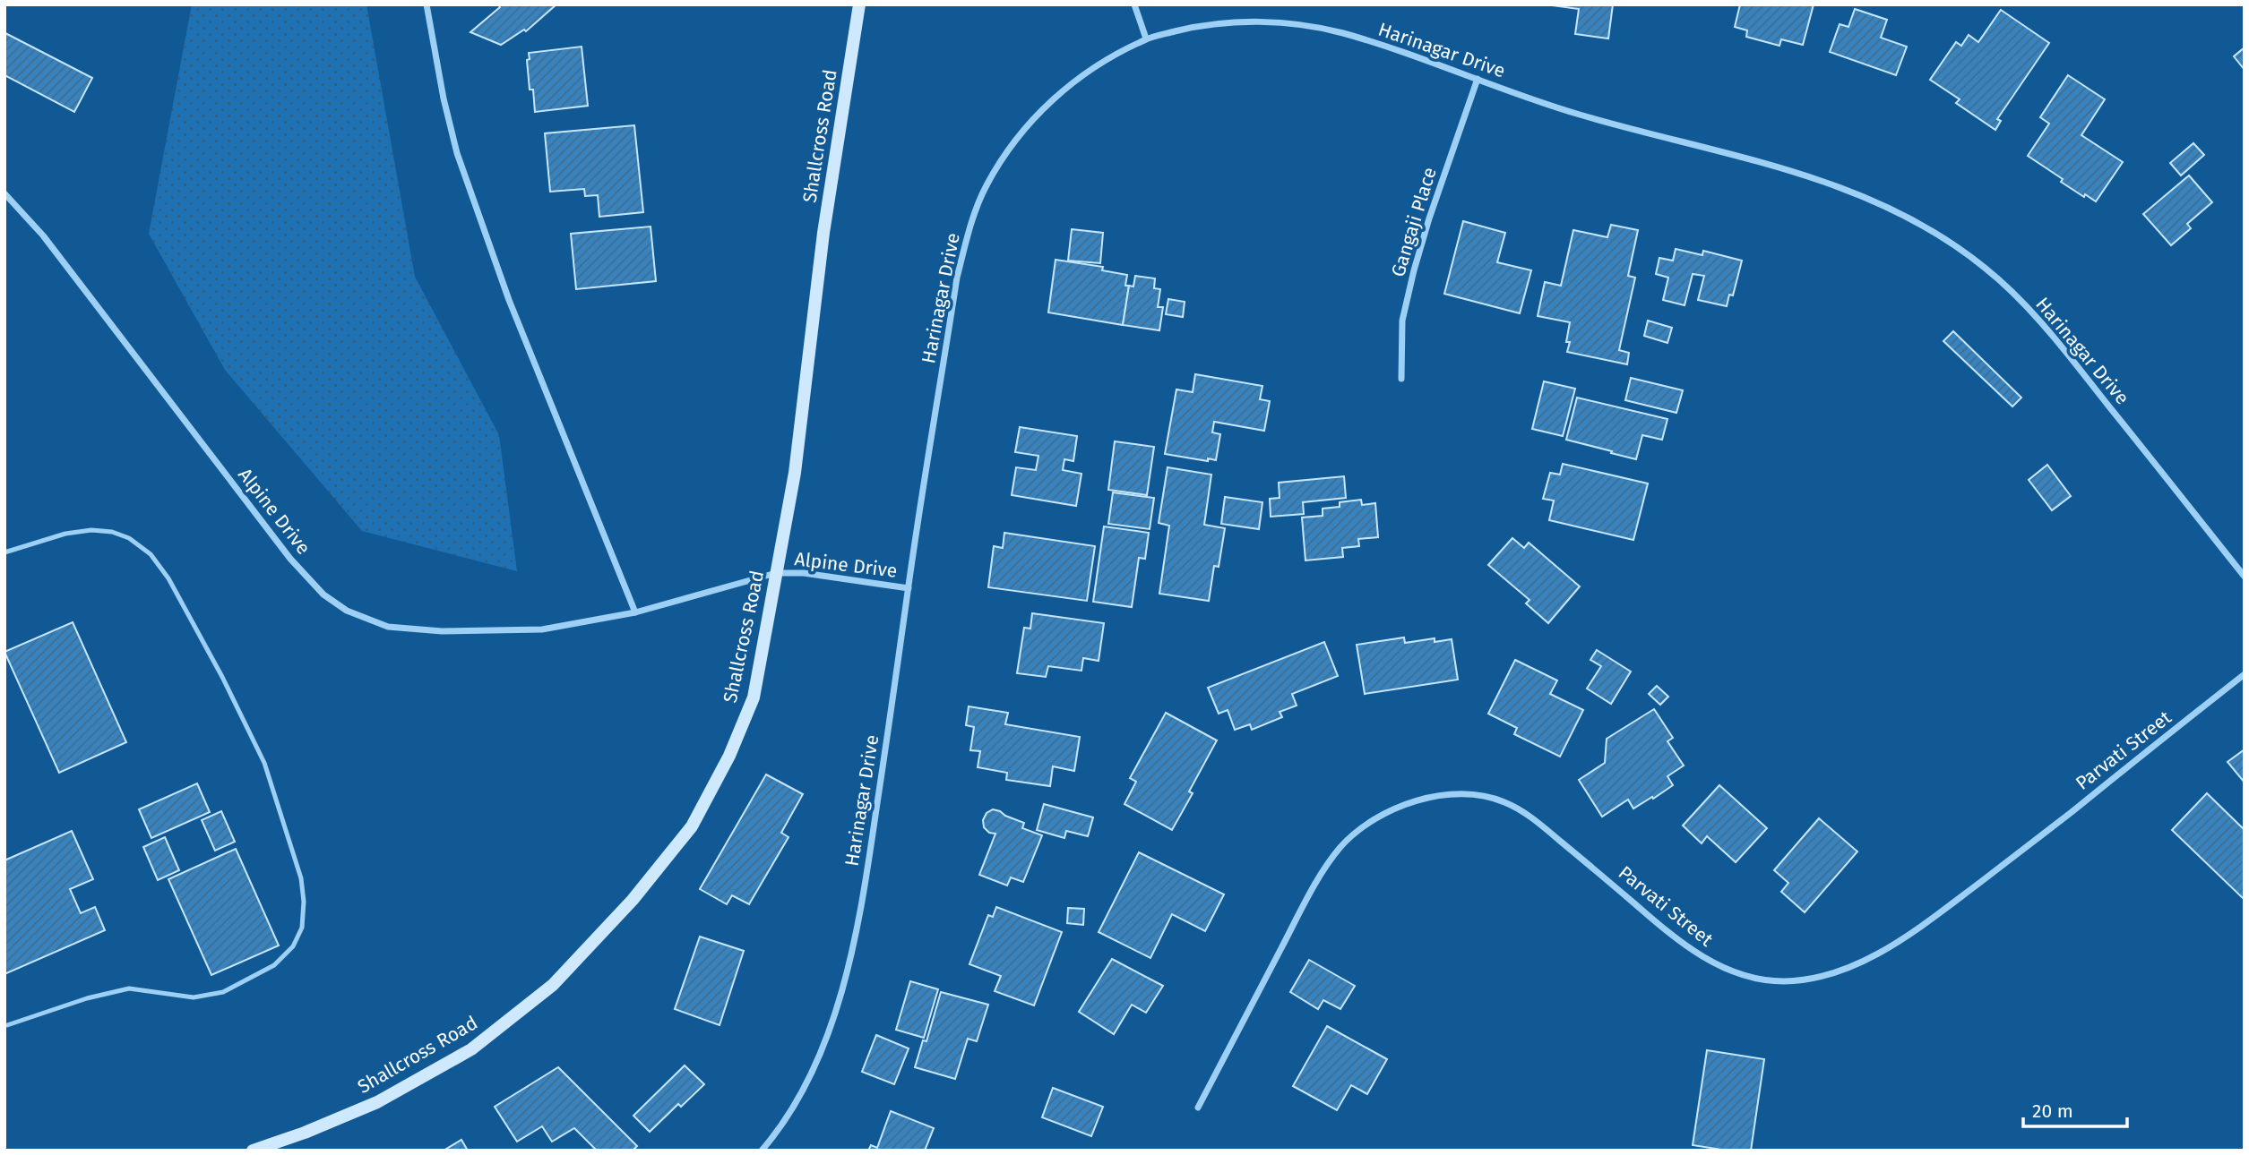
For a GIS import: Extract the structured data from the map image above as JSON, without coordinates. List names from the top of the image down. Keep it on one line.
{"streets":{"street":["Harinagar Drive","Shallcross Road","Gangaji Place","Alpine Drive","Parvati Street"]},"crossings":[["Harinagar Drive","Gangaji Place"],["Harinagar Drive","Alpine Drive"],["Shallcross Road","Alpine Drive"]],"scale_bar":"20 m"}
